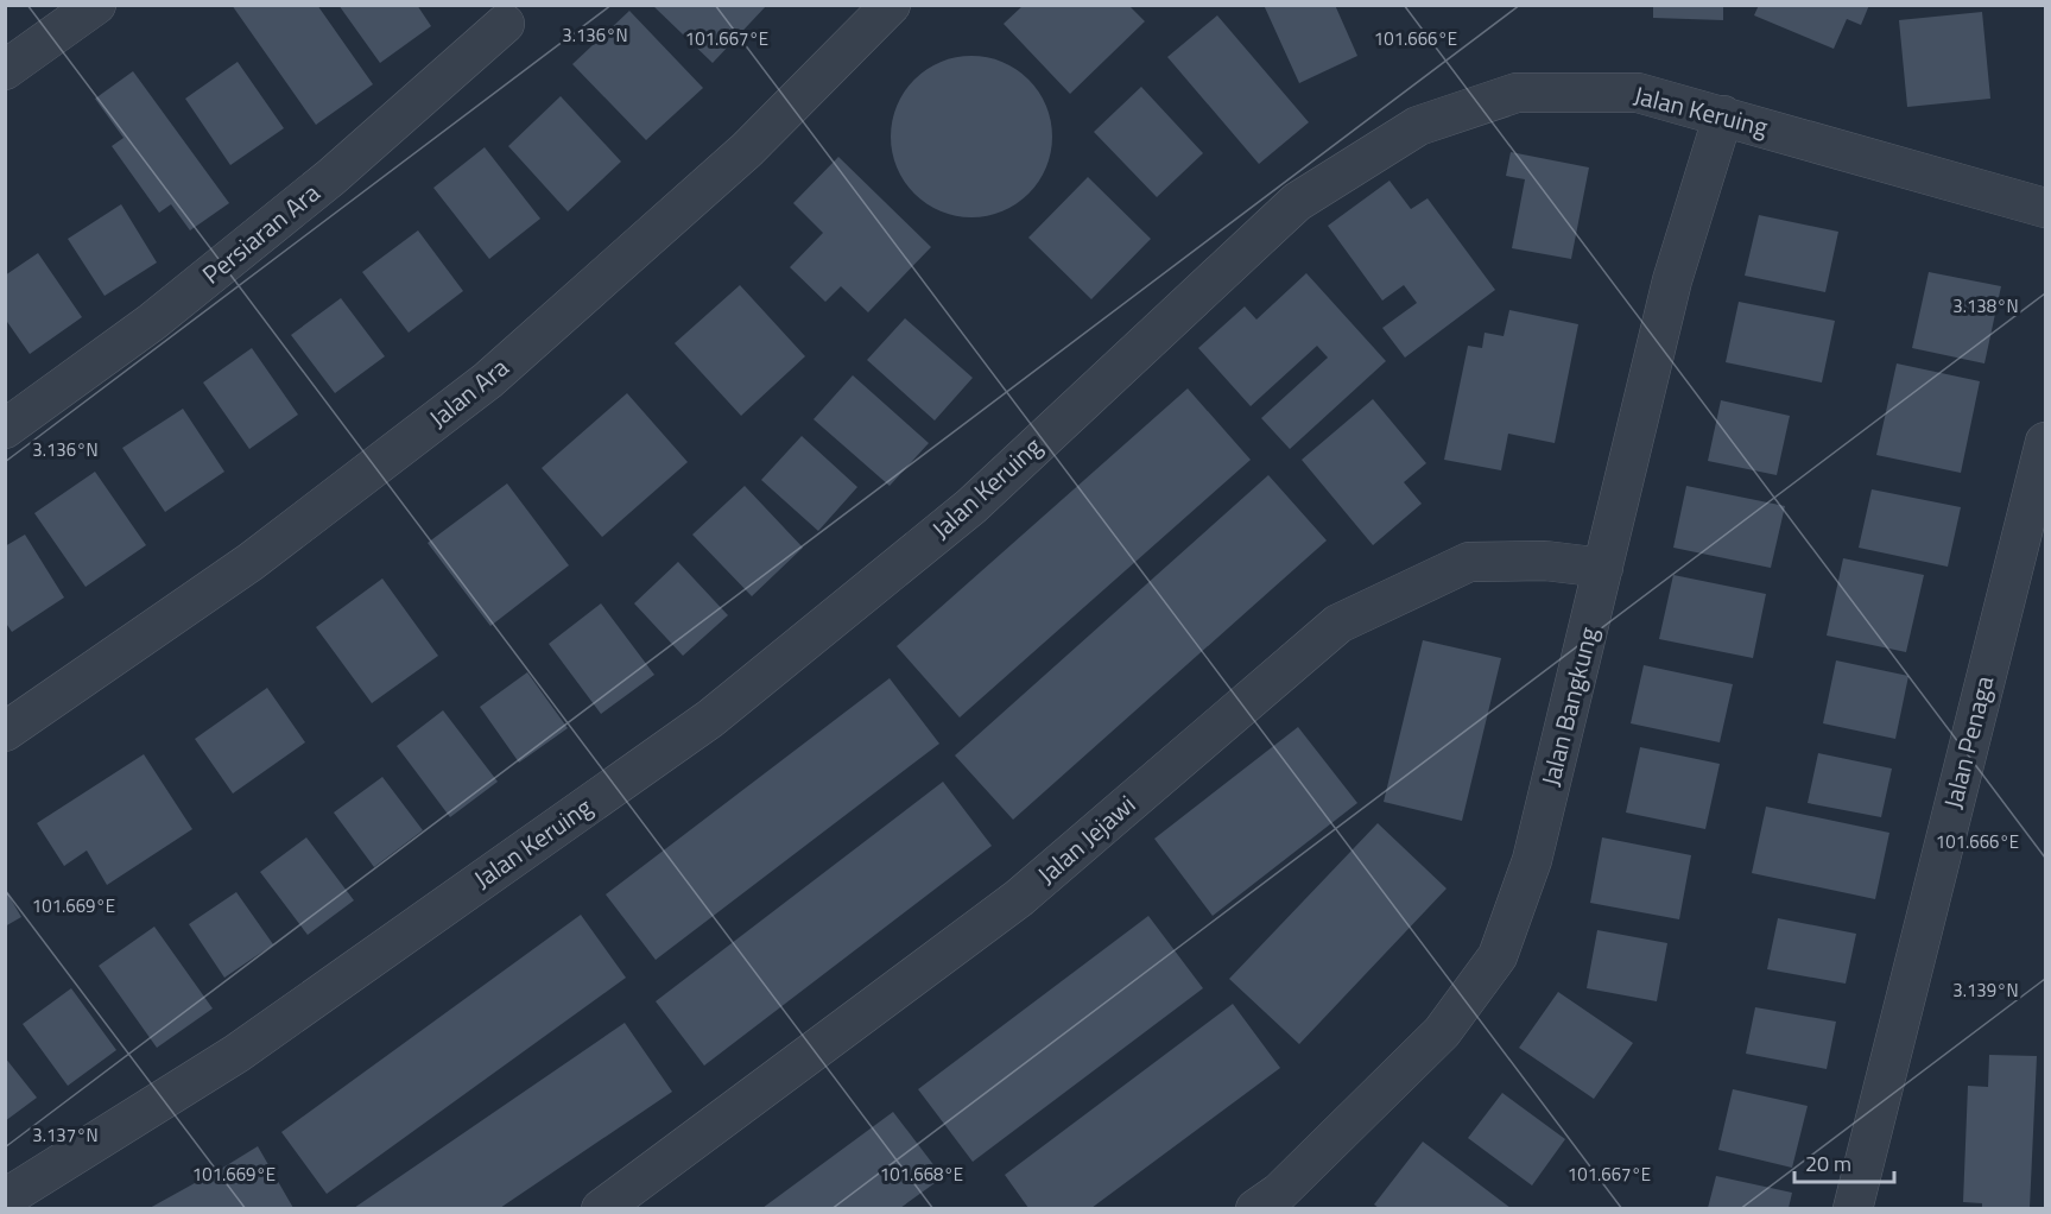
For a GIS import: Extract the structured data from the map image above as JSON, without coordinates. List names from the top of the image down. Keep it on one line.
{"streets":{"street":["Jalan Keruing","Persiaran Ara","Jalan Ara","Jalan Bangkung","Jalan Penaga","Jalan Jejawi"]},"crossings":[["Jalan Keruing","Jalan Bangkung"],["Jalan Bangkung","Jalan Jejawi"]],"scale_bar":"20 m","coordinates":["3.136°N","101.667°E","101.666°E","3.138°N","101.669°E","3.139°N","3.137°N","101.668°E"]}
